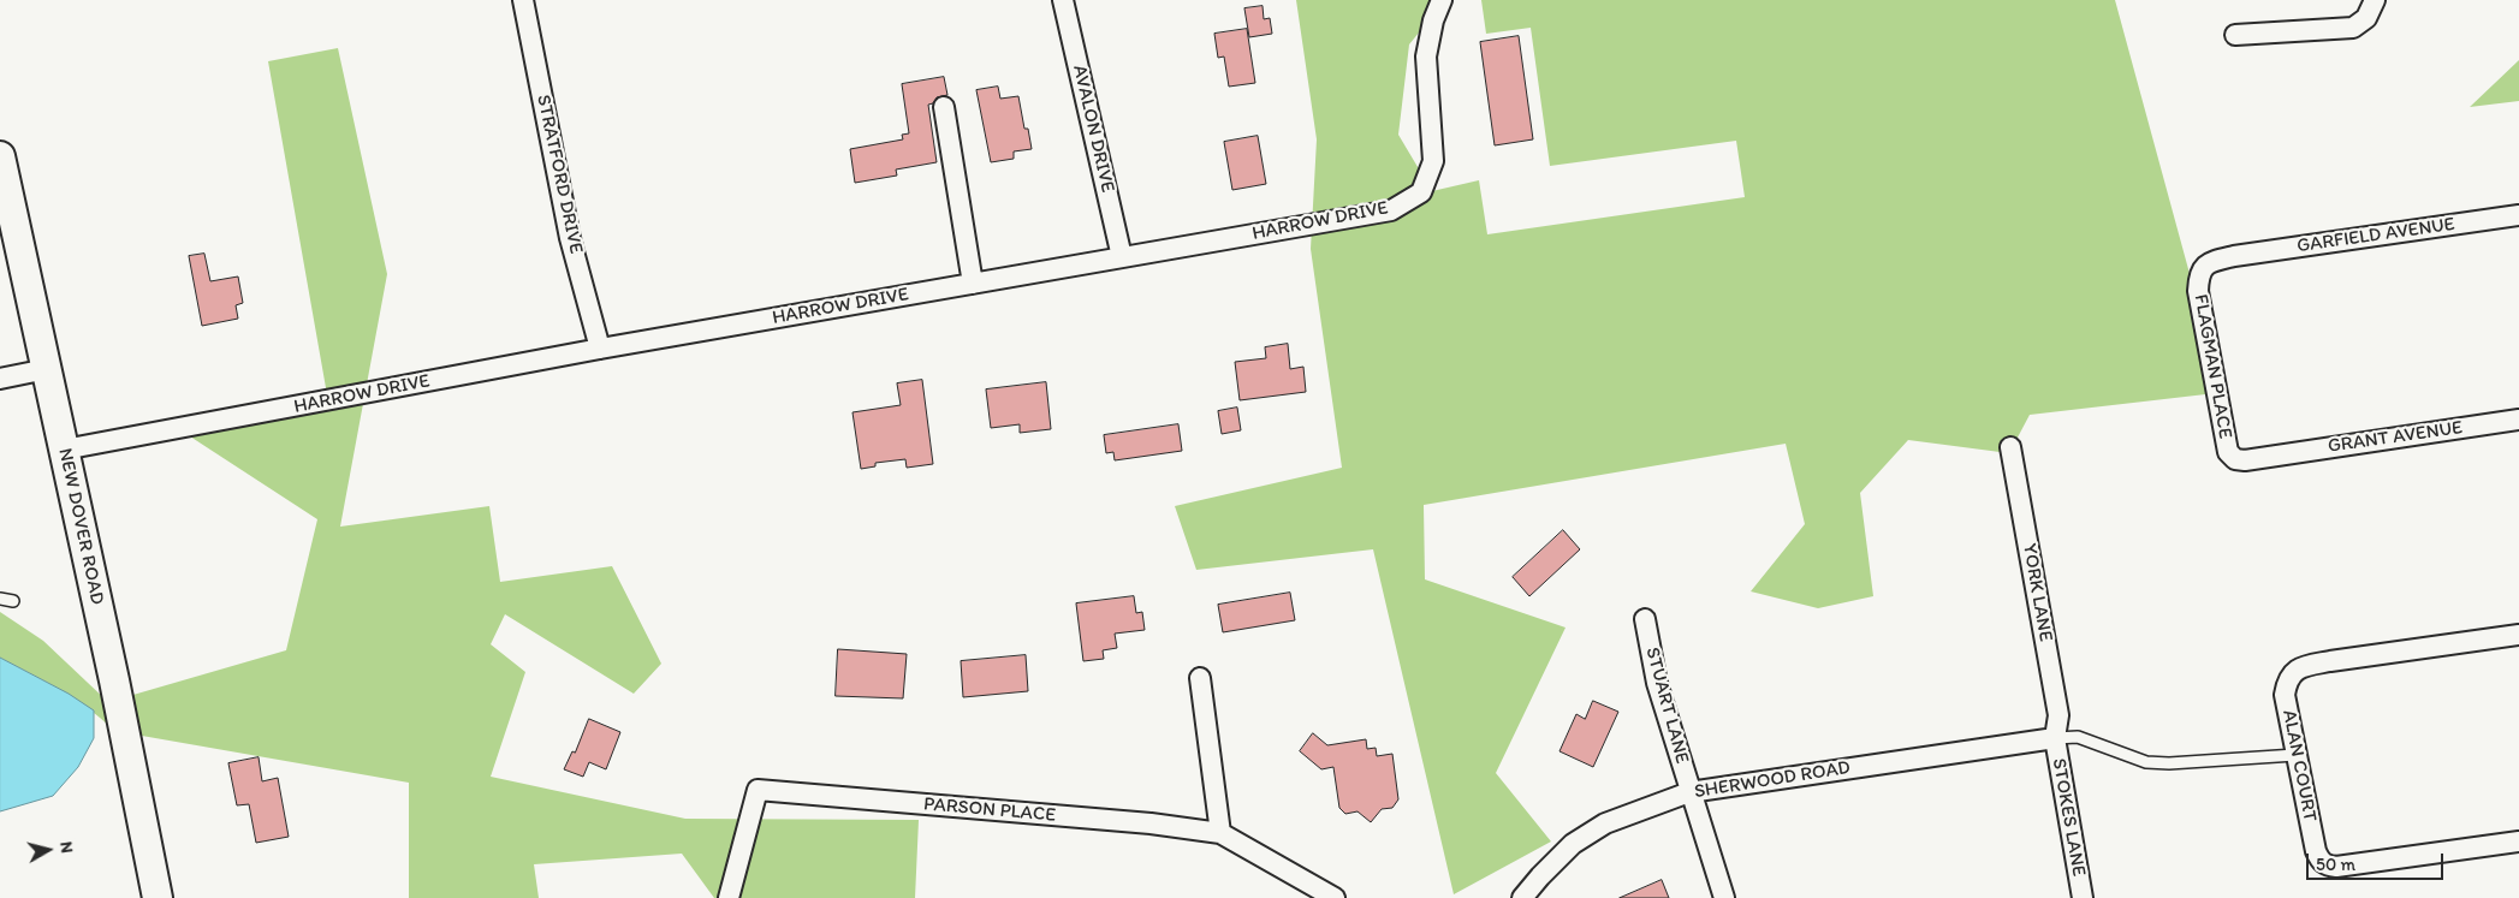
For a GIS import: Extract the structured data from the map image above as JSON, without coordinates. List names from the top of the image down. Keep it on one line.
{"streets":{"street":["AVALON DRIVE","STRATFORD DRIVE","HARROW DRIVE","GARFIELD AVENUE","FLAGMAN PLACE","GRANT AVENUE","NEW DOVER ROAD","YORK LANE","STUART LANE","ALAN COURT","SHERWOOD ROAD","PARSON PLACE","STOKES LANE"]},"crossings":[["AVALON DRIVE","HARROW DRIVE"],["STRATFORD DRIVE","HARROW DRIVE"],["HARROW DRIVE","NEW DOVER ROAD"],["GARFIELD AVENUE","FLAGMAN PLACE"],["FLAGMAN PLACE","GRANT AVENUE"],["YORK LANE","SHERWOOD ROAD"],["YORK LANE","STOKES LANE"],["STUART LANE","SHERWOOD ROAD"],["SHERWOOD ROAD","STOKES LANE"]],"scale_bar":"50 m","north":"right"}
